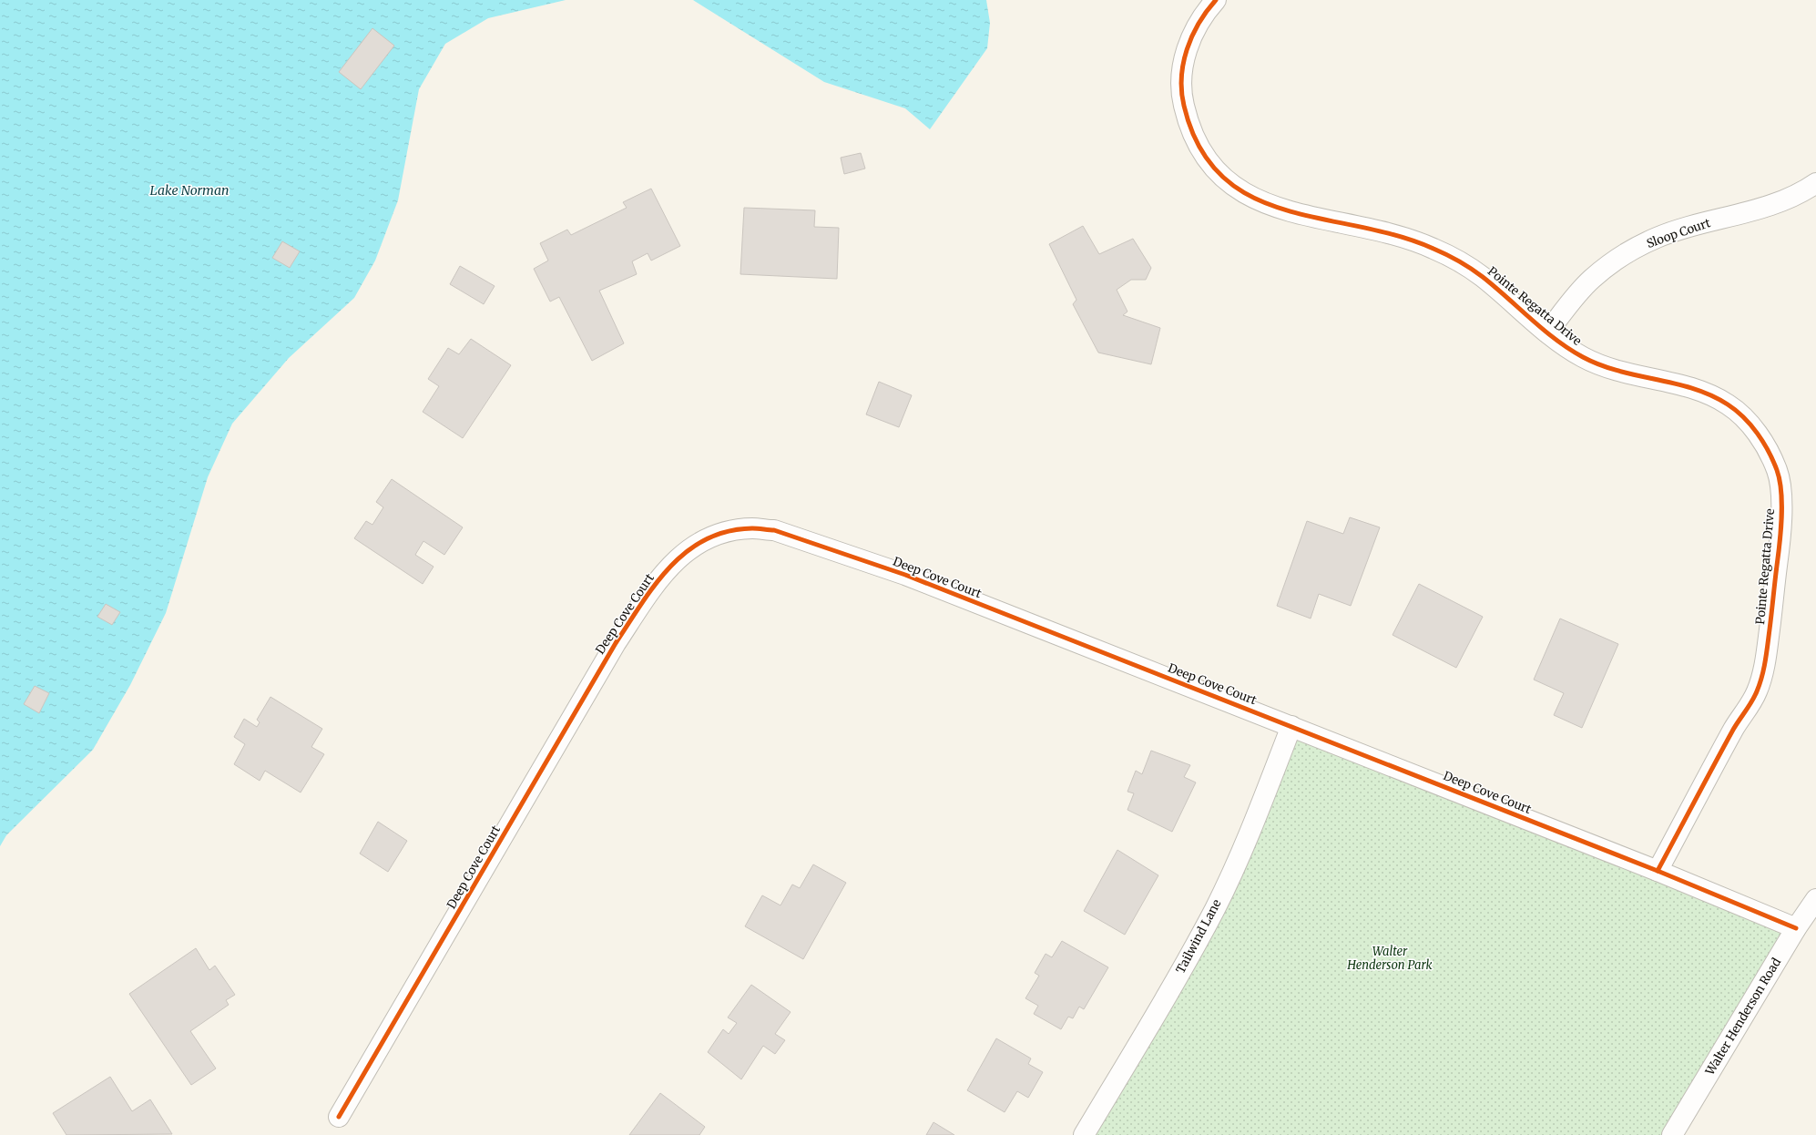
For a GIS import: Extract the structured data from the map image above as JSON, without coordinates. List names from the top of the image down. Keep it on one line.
{"streets":{"street":["Sloop Court","Pointe Regatta Drive","Deep Cove Court","Tailwind Lane","Walter Henderson Road"]},"crossings":[["Sloop Court","Pointe Regatta Drive"],["Pointe Regatta Drive","Deep Cove Court"],["Deep Cove Court","Tailwind Lane"],["Deep Cove Court","Walter Henderson Road"]],"water":["Lake Norman"],"parks":["Walter Henderson Park"]}
